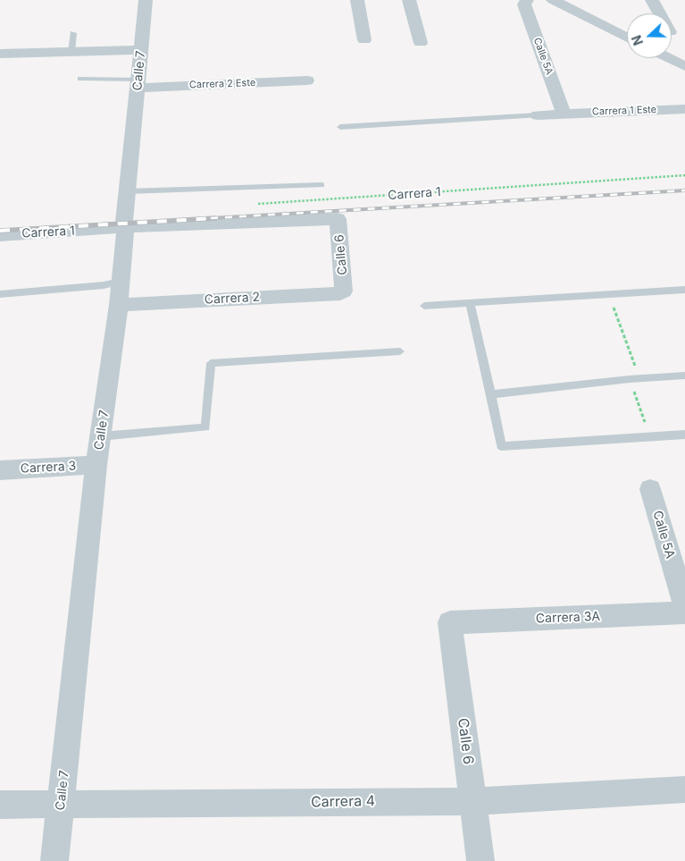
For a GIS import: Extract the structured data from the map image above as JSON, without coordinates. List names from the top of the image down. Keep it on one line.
{"streets":{"street":["Calle 5A","Calle 7","Carrera 2 Este","Carrera 1 Este","Carrera 1","Calle 6","Carrera 2","Carrera 3","Carrera 3A","Carrera 4"]},"crossings":[["Calle 5A","Carrera 1 Este"],["Calle 7","Carrera 2 Este"],["Calle 7","Carrera 1"],["Calle 7","Carrera 2"],["Calle 7","Carrera 3"],["Calle 7","Carrera 4"],["Carrera 1","Calle 6"],["Calle 6","Carrera 2"],["Calle 6","Carrera 3A"],["Calle 6","Carrera 4"]],"north":"left"}
